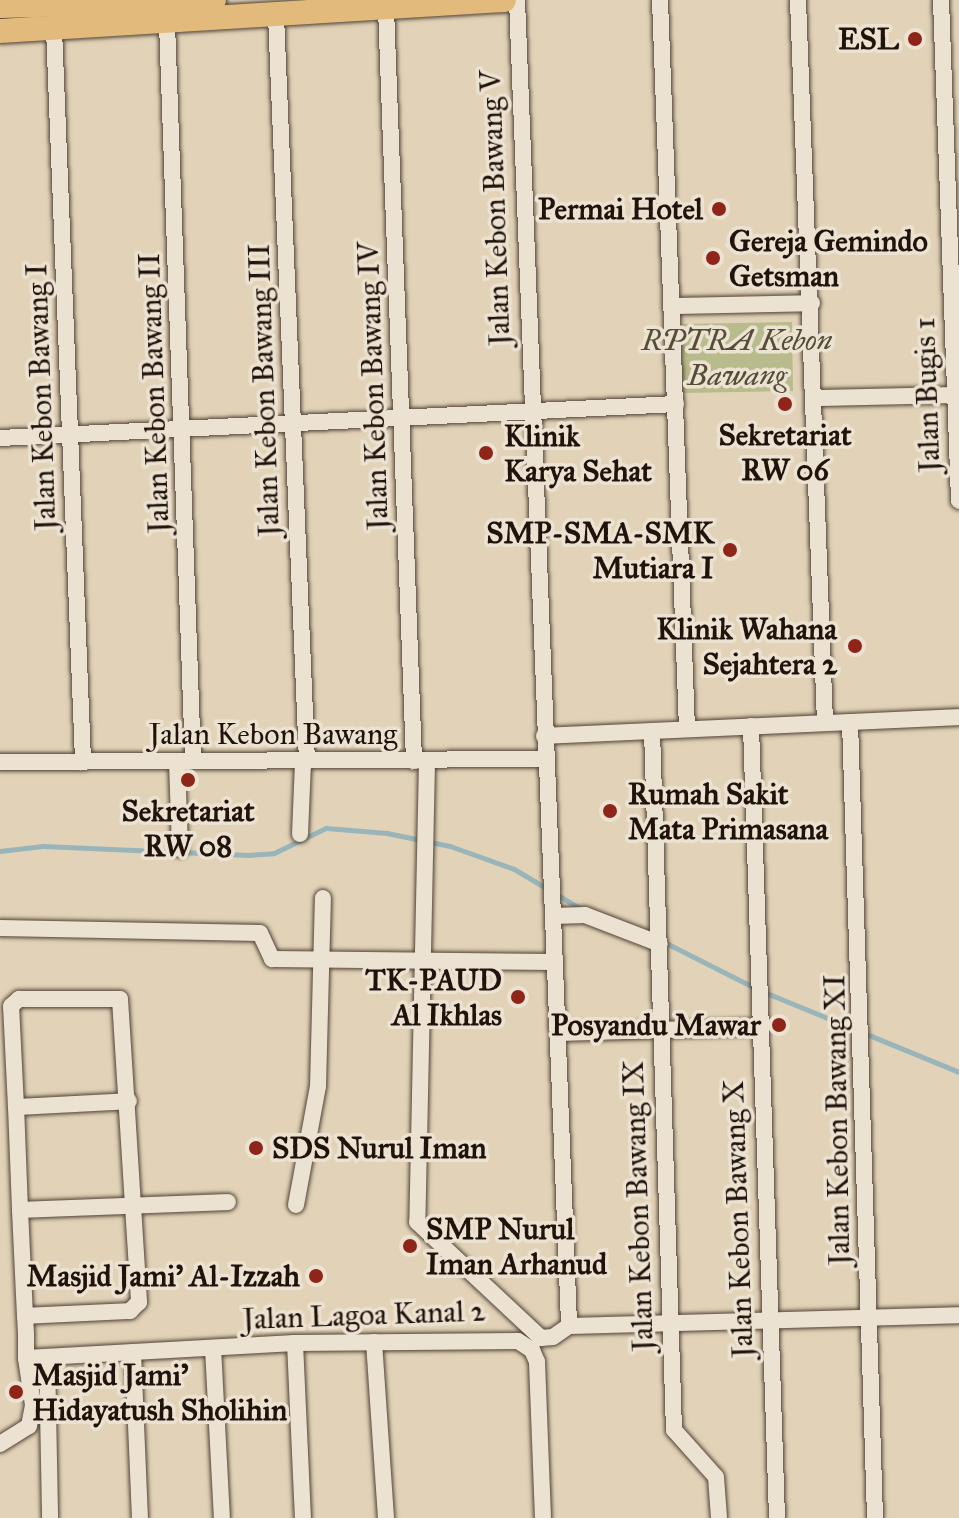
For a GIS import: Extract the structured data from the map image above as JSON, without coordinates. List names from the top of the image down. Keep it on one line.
{"streets":{"street":["Jalan Kebon Bawang V","Jalan Kebon Bawang IV","Jalan Kebon Bawang III","Jalan Kebon Bawang II","Jalan Bugis 1","Jalan Kebon Bawang I","Jalan Kebon Bawang","Jalan Kebon Bawang XI","Jalan Kebon Bawang IX","Jalan Kebon Bawang X","Jalan Lagoa Kanal 2"]},"crossings":[["Jalan Kebon Bawang V","Jalan Kebon Bawang IV"],["Jalan Kebon Bawang V","Jalan Kebon Bawang"],["Jalan Kebon Bawang IV","Jalan Kebon Bawang"],["Jalan Kebon Bawang III","Jalan Kebon Bawang"],["Jalan Kebon Bawang II","Jalan Kebon Bawang"],["Jalan Kebon Bawang I","Jalan Kebon Bawang"]],"parks":["RPTRA Kebon Bawang"],"places":["ESL","Permai Hotel","Gereja Gemindo Getsman","Sekretariat RW 06","Klinik Karya Sehat","SMP-SMA-SMK Mutiara I","Klinik Wahana Sejahtera 2","Sekretariat RW 08","Rumah Sakit Mata Primasana","TK-PAUD Al Ikhlas","Posyandu Mawar","SDS Nurul Iman","SMP Nurul Iman Arhanud","Masjid Jami' Al-Izzah","Masjid Jami' Hidayatush Sholihin"]}
